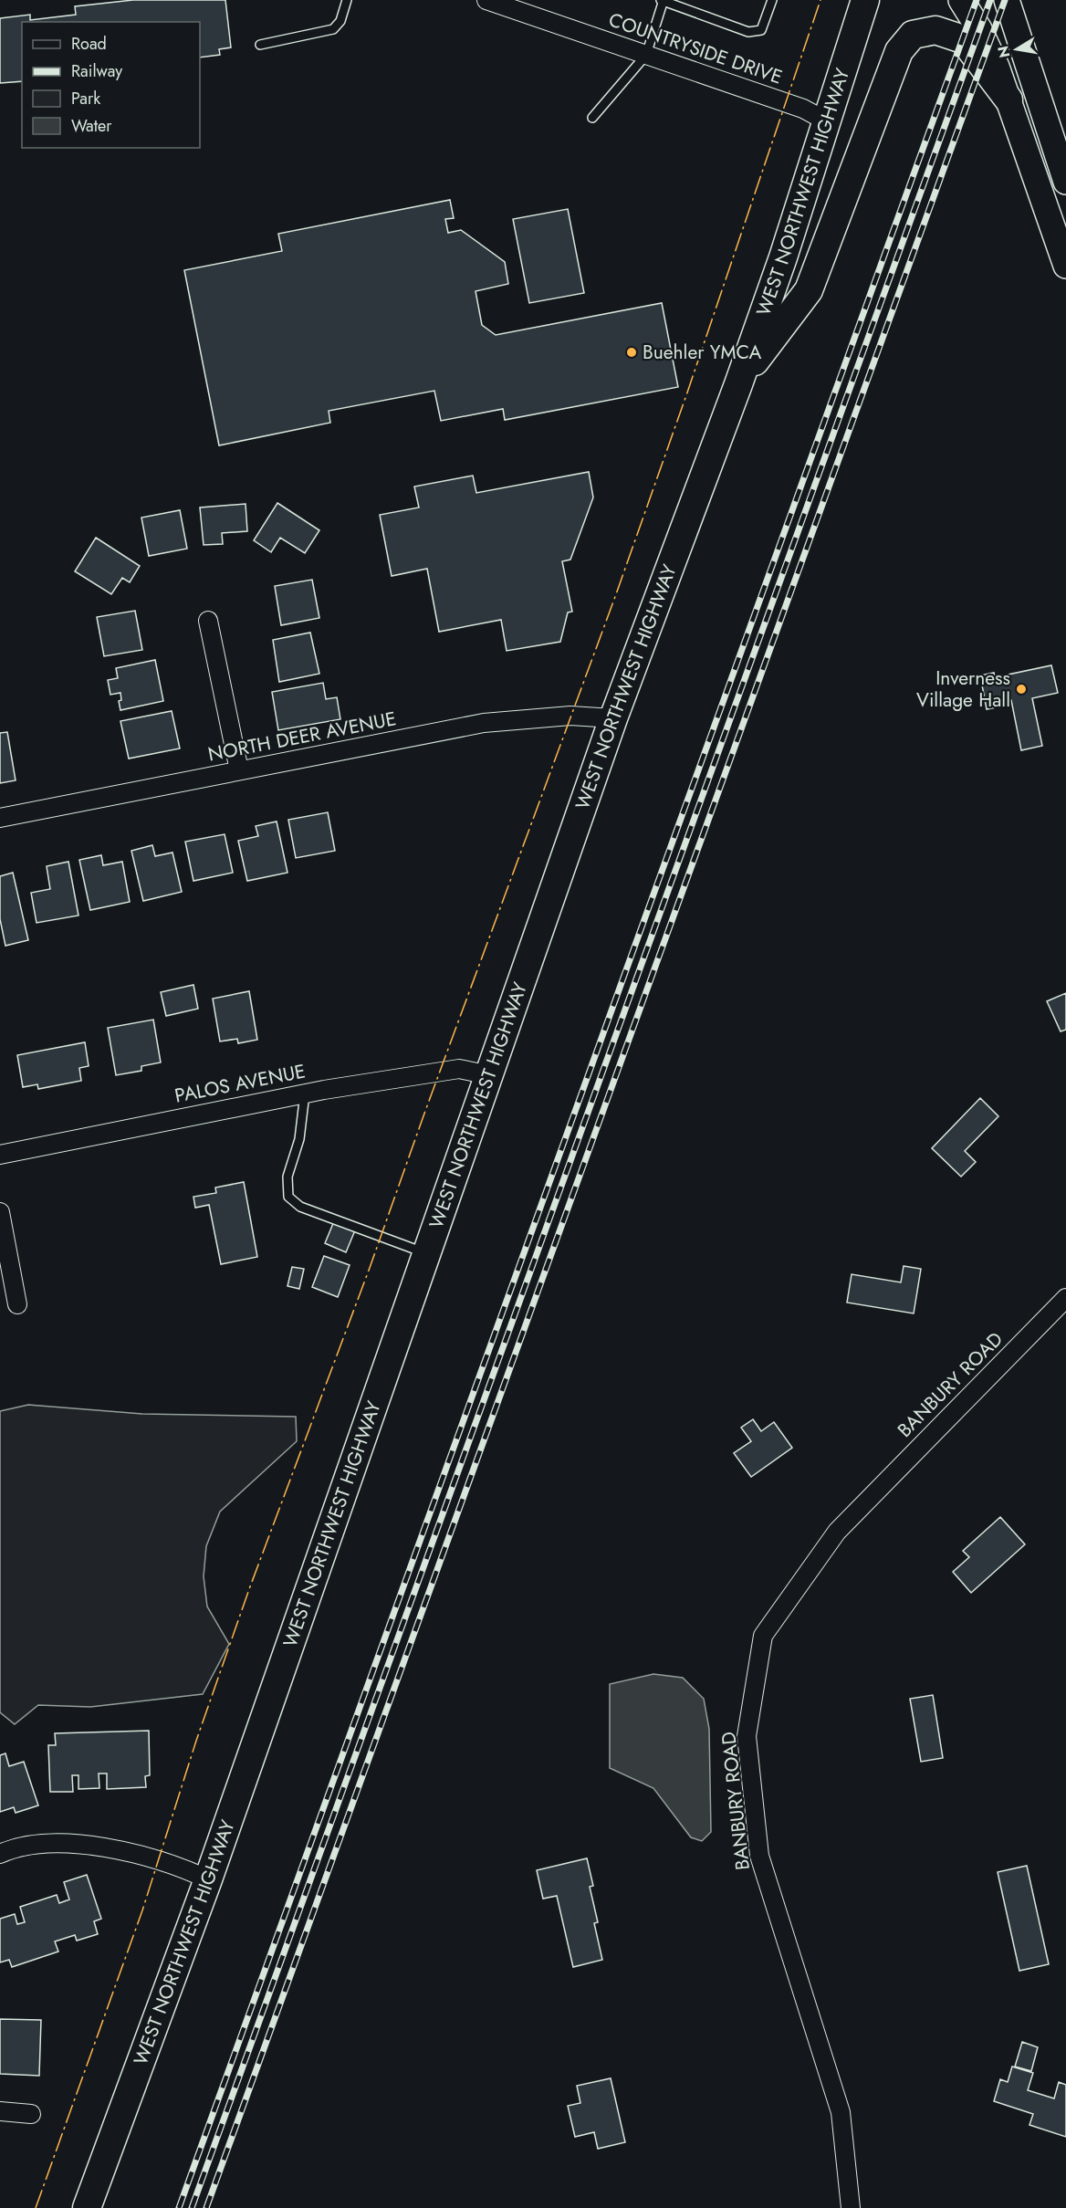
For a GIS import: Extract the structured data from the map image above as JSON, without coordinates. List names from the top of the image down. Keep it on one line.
{"streets":{"main road":["WEST NORTHWEST HIGHWAY"],"street":["COUNTRYSIDE DRIVE","NORTH DEER AVENUE","PALOS AVENUE","BANBURY ROAD"]},"crossings":[["COUNTRYSIDE DRIVE","WEST NORTHWEST HIGHWAY"],["WEST NORTHWEST HIGHWAY","NORTH DEER AVENUE"],["WEST NORTHWEST HIGHWAY","PALOS AVENUE"]],"places":["Buehler YMCA","Inverness Village Hall"],"legend":["Road","Railway","Park","Water"],"north":"left"}
